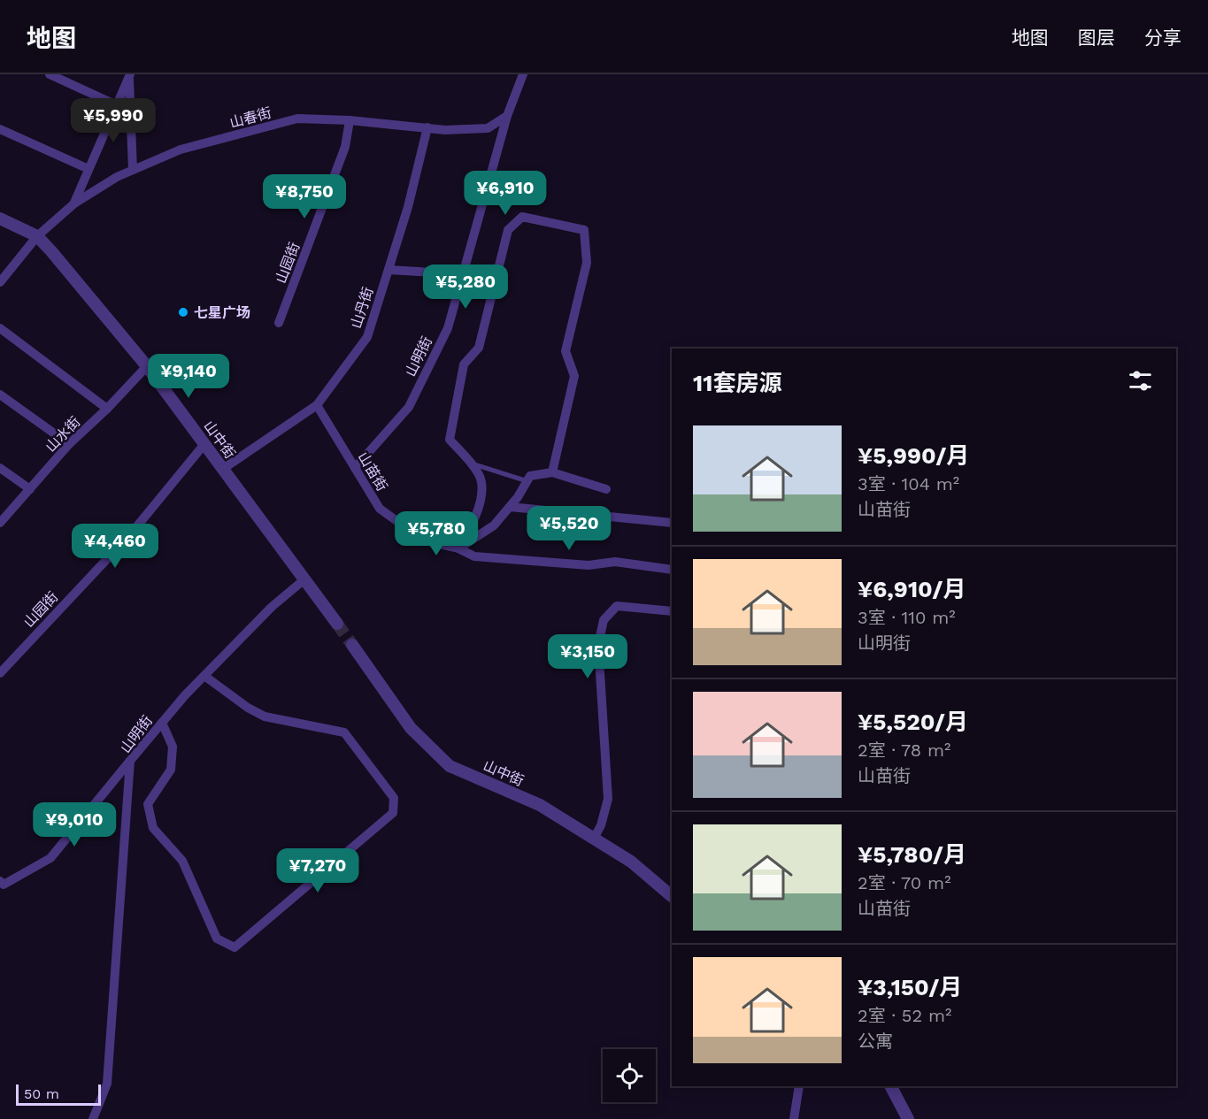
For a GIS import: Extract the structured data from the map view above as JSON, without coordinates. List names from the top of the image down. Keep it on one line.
{"streets":{"street":["山春街","山园街","山丹街","山明街","山水街","山中街","山苗街"]},"crossings":[["山春街","山园街"],["山春街","山丹街"],["山春街","山明街"],["山春街","山中街"],["山园街","山中街"],["山丹街","山中街"],["山丹街","山苗街"],["山明街","山中街"],["山明街","山苗街"],["山水街","山中街"]],"places":["七星广场"],"scale_bar":"50 m","page":{"header":"地图","nav":["地图","图层","分享"],"price":["¥5,990","¥6,910","¥8,750","¥5,280","¥9,140","¥5,520","¥5,780","¥4,460","¥3,150","¥9,010","¥7,270"],"heading":"11套房源","list":[{"name":"¥5,990/月","note":"3室 · 104 m² · 山苗街"},{"name":"¥6,910/月","note":"3室 · 110 m² · 山明街"},{"name":"¥5,520/月","note":"2室 · 78 m² · 山苗街"},{"name":"¥5,780/月","note":"2室 · 70 m² · 山苗街"},{"name":"¥3,150/月","note":"2室 · 52 m² · 公寓"}],"scale":"50 m"}}
